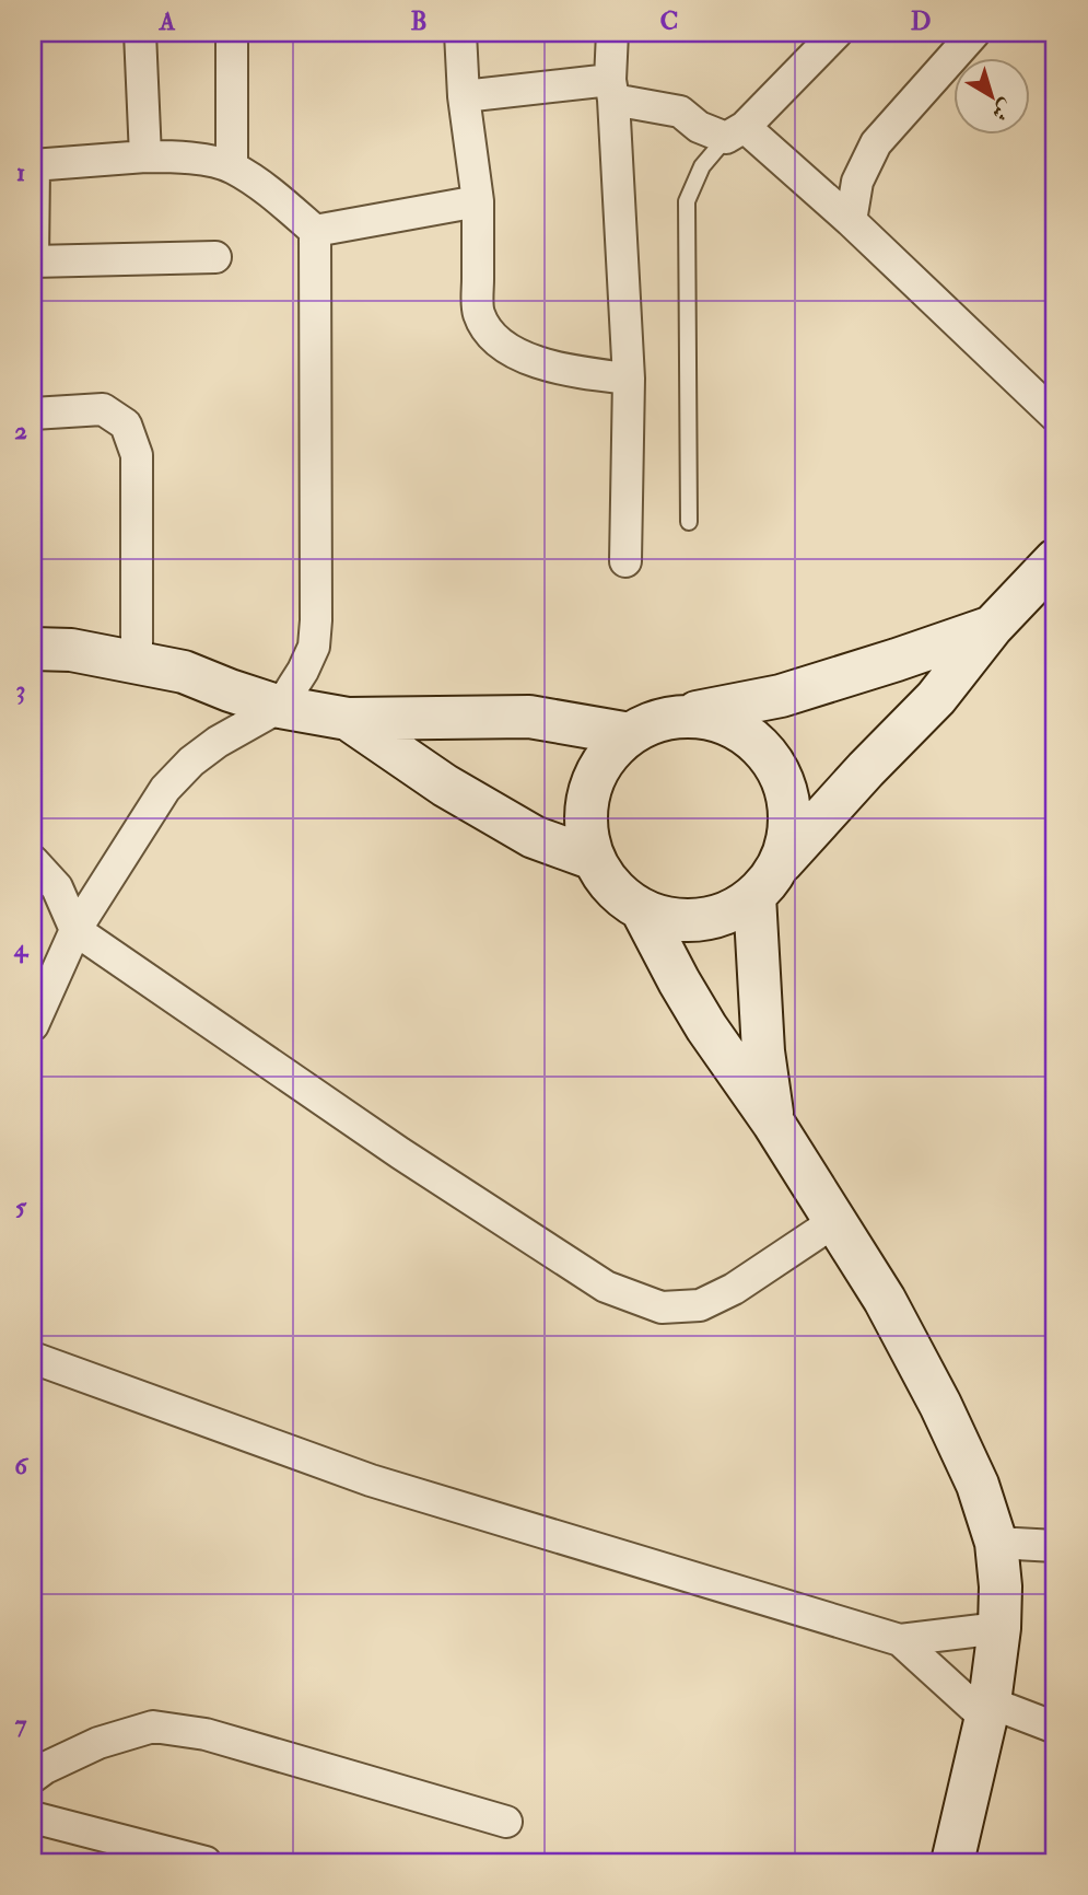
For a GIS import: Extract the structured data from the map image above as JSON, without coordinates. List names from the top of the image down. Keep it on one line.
{"north":"bottom right","grid":{"columns":["A","B","C","D"],"rows":["1","2","3","4","5","6","7"]}}
